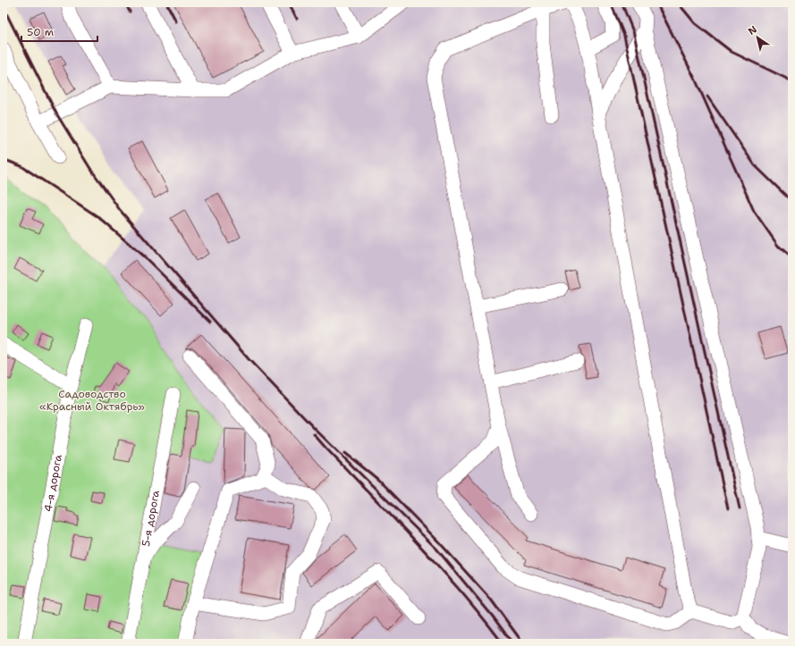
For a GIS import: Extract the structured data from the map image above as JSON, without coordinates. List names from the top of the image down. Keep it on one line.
{"streets":{"street":["4-я дорога","5-я дорога"]},"parks":["Садоводство «Красный Октябрь»"],"scale_bar":"50 m","north":"top left"}
